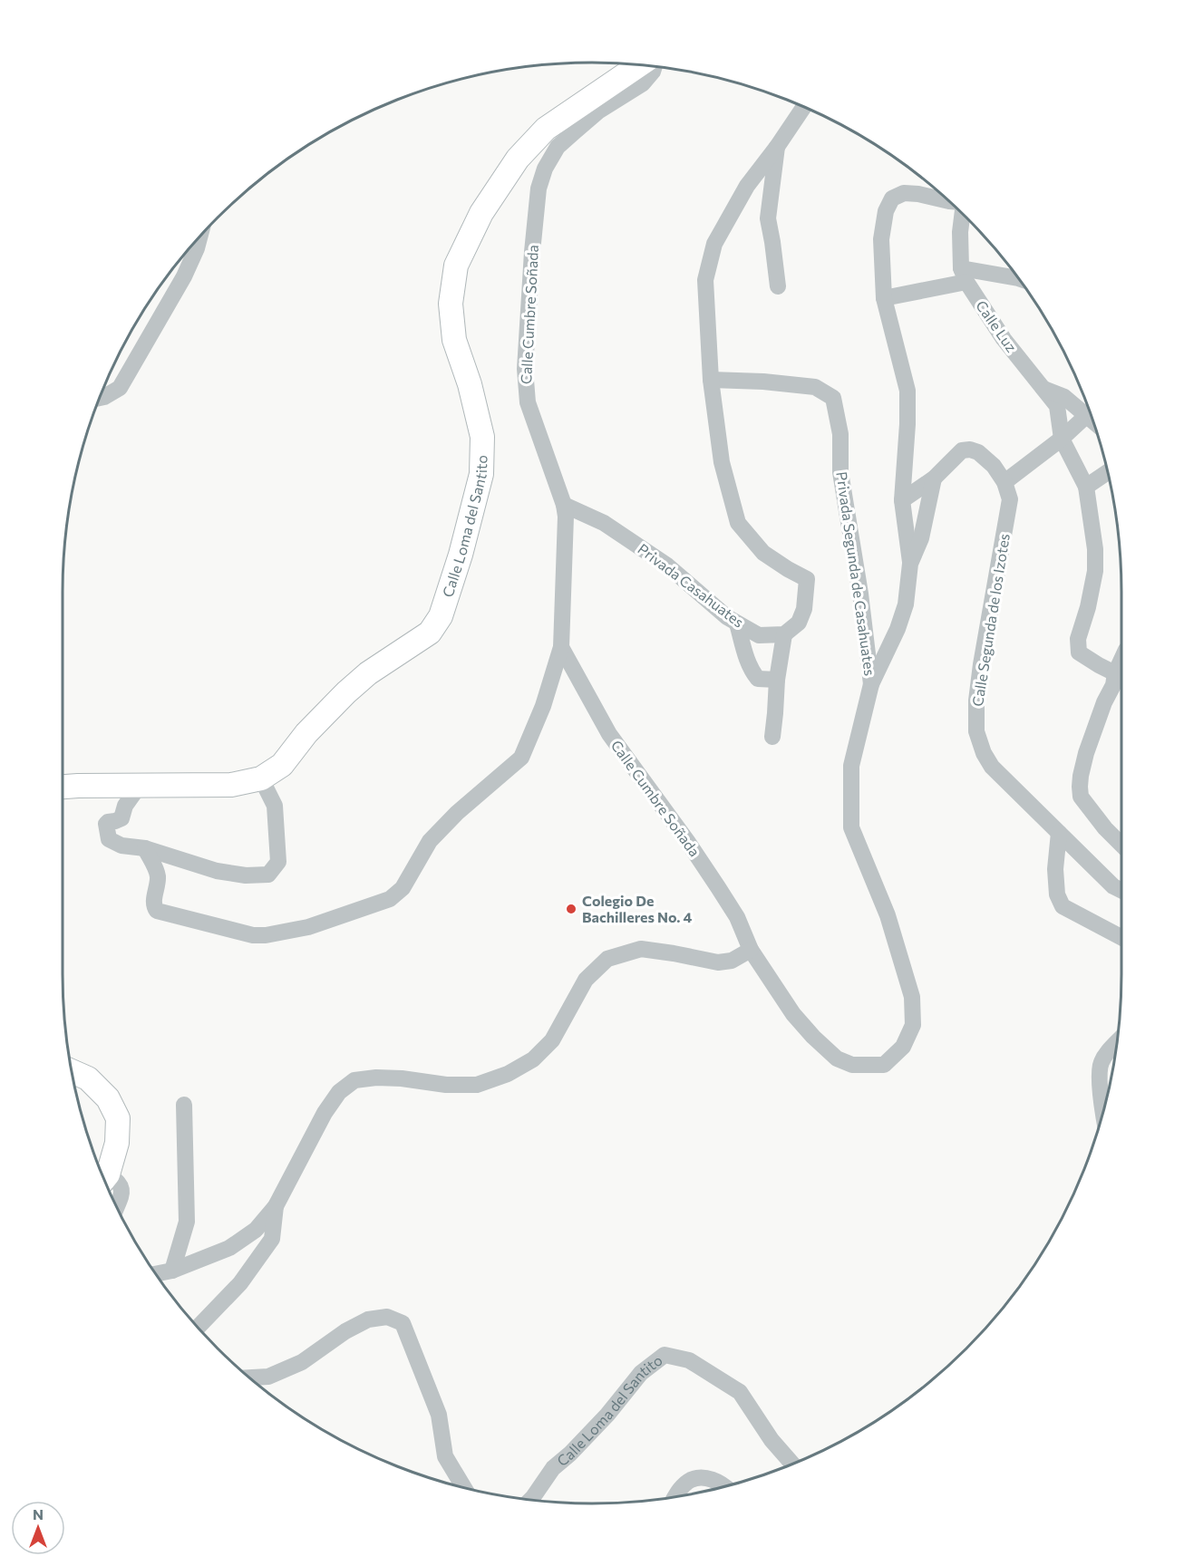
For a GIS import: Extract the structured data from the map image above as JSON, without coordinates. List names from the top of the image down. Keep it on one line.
{"streets":{"main road":["Calle Loma del Santito"],"street":["Calle Cumbre Soñada","Calle Luz","Privada Segunda de Casahuates","Privada Casahuates","Calle Segunda de los Izotes"]},"crossings":[["Calle Cumbre Soñada","Privada Casahuates"]],"places":["Colegio De Bachilleres No. 4"],"north":"top"}
